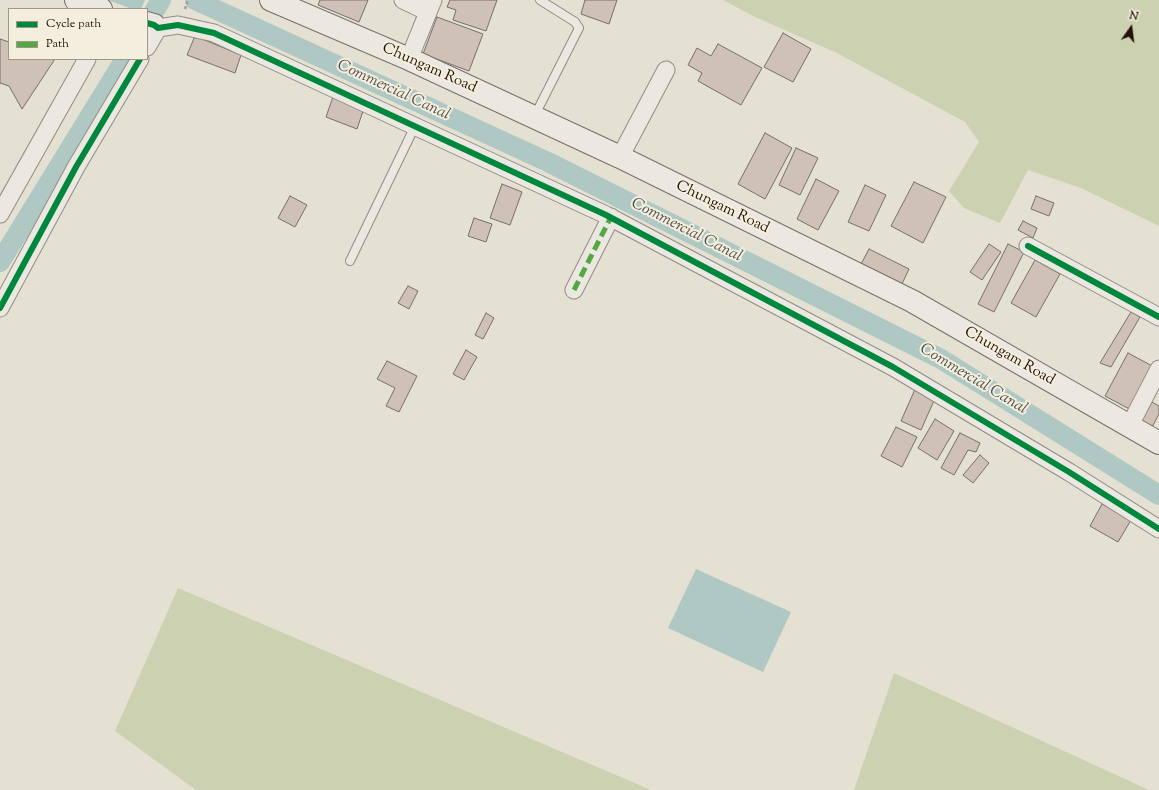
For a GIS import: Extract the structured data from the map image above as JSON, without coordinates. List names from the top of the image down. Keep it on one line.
{"streets":{"main road":["Chungam Road"]},"water":["Commercial Canal"],"legend":["Cycle path","Path"],"north":"top"}
